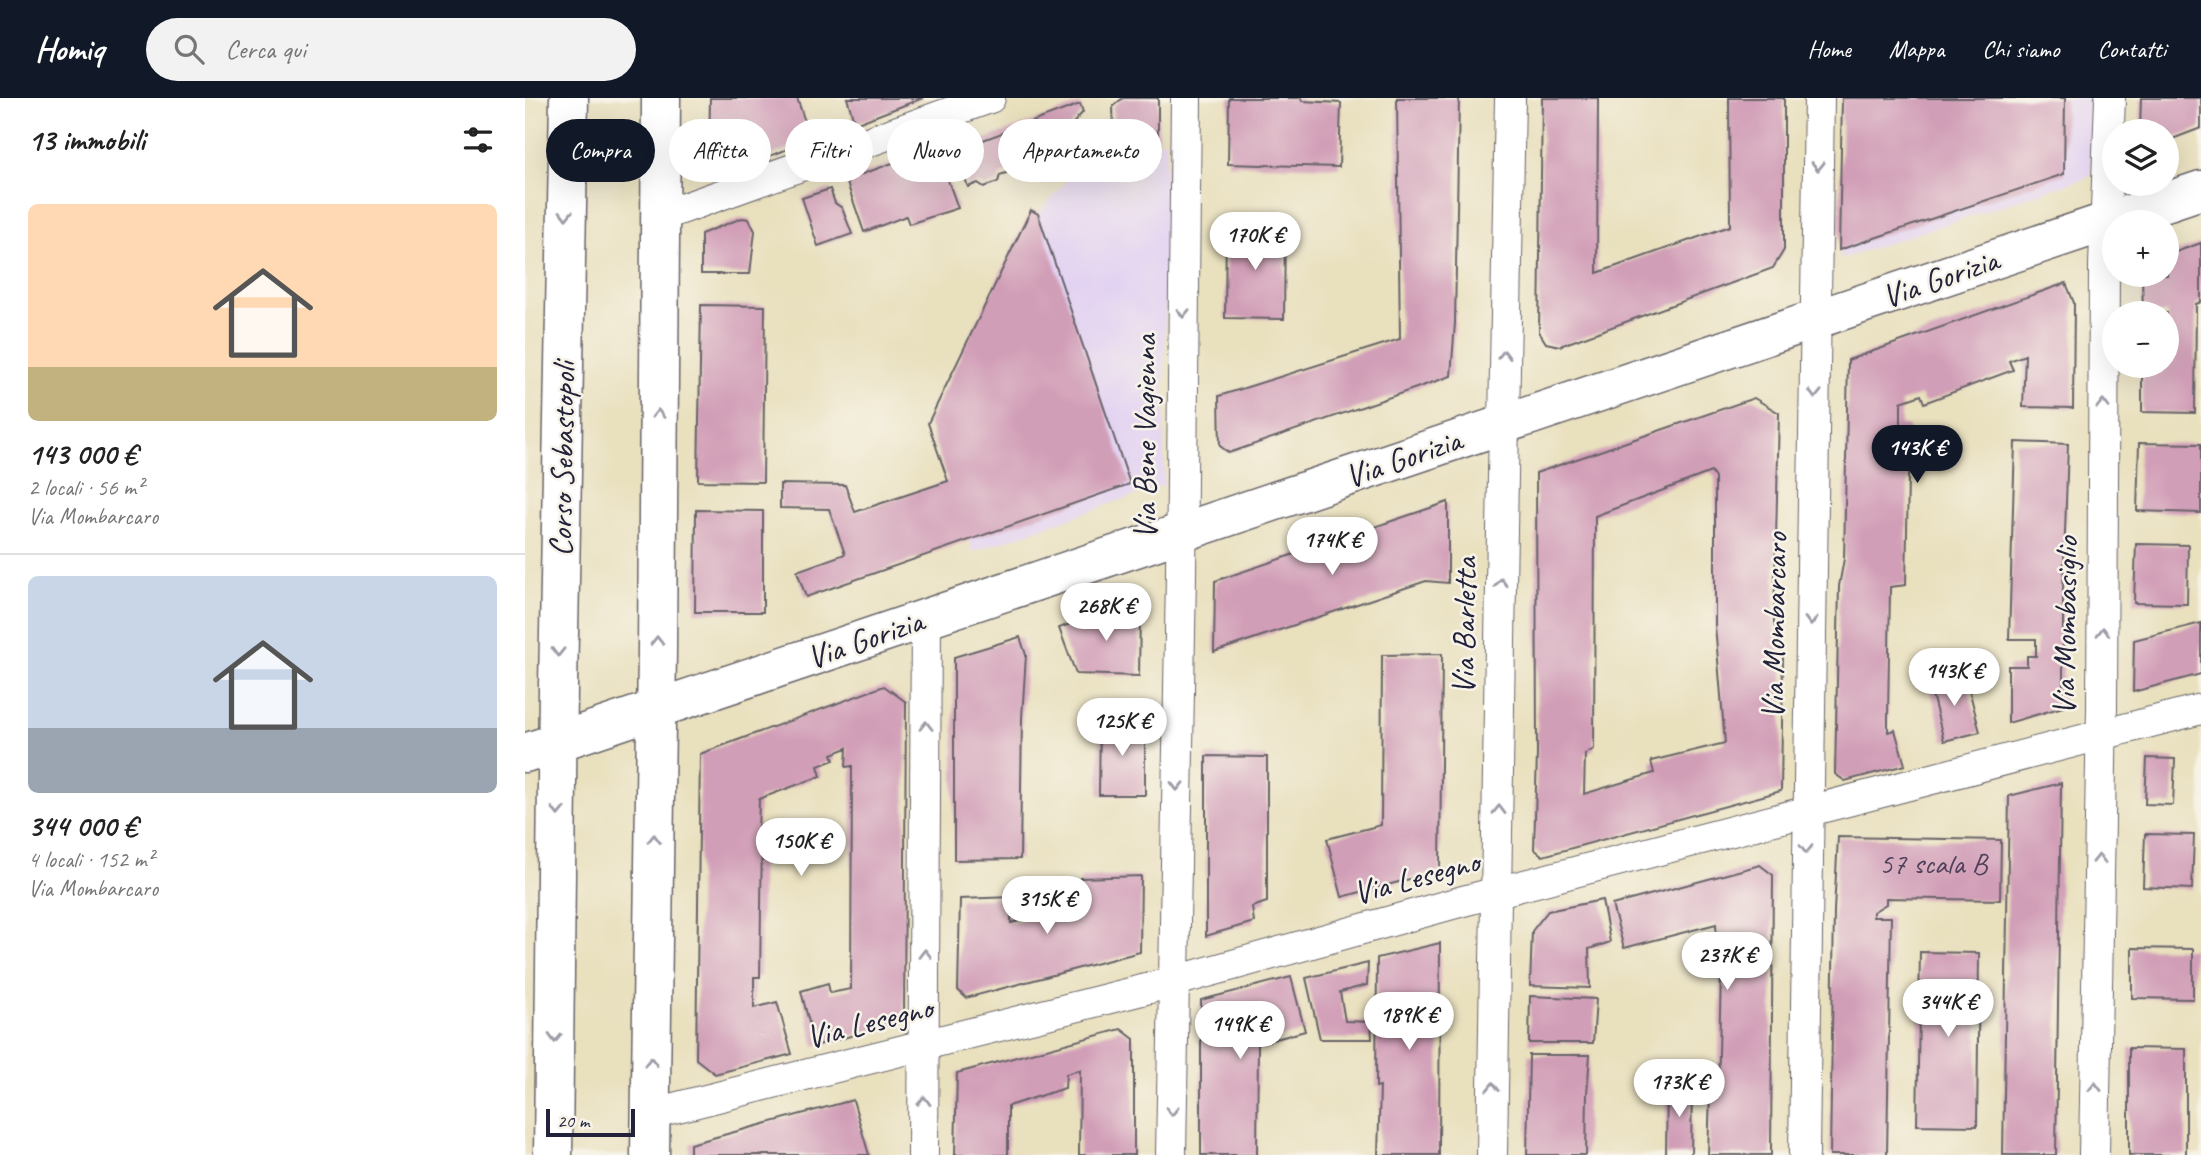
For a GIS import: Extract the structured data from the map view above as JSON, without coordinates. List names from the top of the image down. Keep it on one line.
{"streets":{"main road":["Via Gorizia","Corso Sebastopoli"],"street":["Via Bene Vagienna","Via Barletta","Via Mombarcaro","Via Mombasiglio","Via Lesegno"]},"crossings":[["Via Gorizia","Via Bene Vagienna"],["Via Gorizia","Corso Sebastopoli"],["Via Gorizia","Via Barletta"],["Via Gorizia","Via Mombarcaro"],["Via Bene Vagienna","Via Lesegno"],["Via Barletta","Via Lesegno"],["Via Mombarcaro","Via Lesegno"],["Via Mombasiglio","Via Lesegno"]],"one_way":["Via Barletta","Via Mombarcaro","Via Mombasiglio"],"house_numbers":["57 scala B"],"scale_bar":"20 m","page":{"header":"Homiq","search":"Cerca qui","nav":["Home","Mappa","Chi siamo","Contatti"],"heading":"13 immobili","map_buttons":["+","−"],"chip":["Compra","Affitta","Filtri","Nuovo","Appartamento"],"list":[{"name":"143 000 €","note":"2 locali · 56 m² · Via Mombarcaro"},{"name":"344 000 €","note":"4 locali · 152 m² · Via Mombarcaro"}],"price":["170K €","143K €","174K €","268K €","143K €","125K €","150K €","315K €","237K €","344K €","189K €","149K €","173K €"],"scale":"20 m"}}
